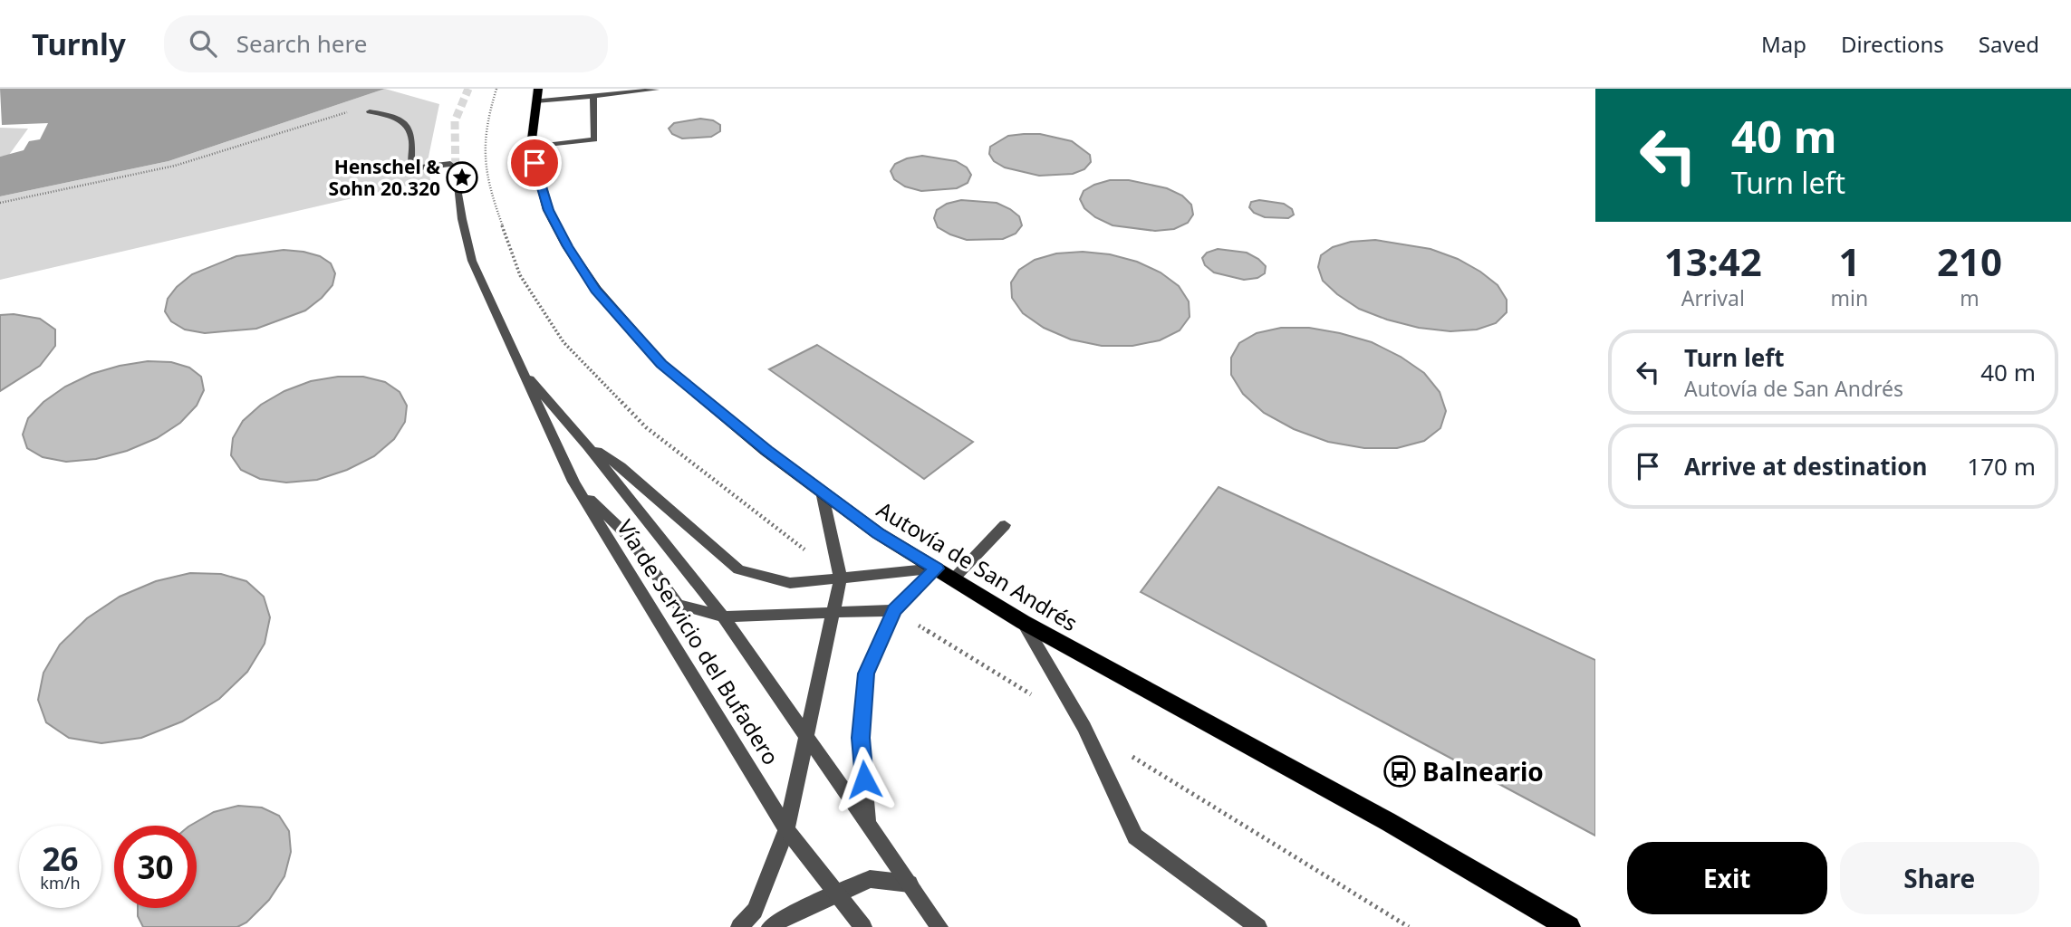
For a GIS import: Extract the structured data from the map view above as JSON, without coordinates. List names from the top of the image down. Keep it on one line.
{"streets":{"main road":["Autovía de San Andrés"],"street":["Vía de Servicio del Bufadero"]},"places":{"place":["Henschel & Sohn 20.320"],"bus stop":["Balneario"]},"page":{"header":"Turnly","search":"Search here","nav":["Map","Directions","Saved"],"turn":["40 m","Turn left"],"eta":["13:42","Arrival","1","min","210","m"],"list":[{"name":"Turn left","note":"Autovía de San Andrés","value":"40 m"},{"name":"Arrive at destination","value":"170 m"}],"speed":"26 km/h","limit":"30","buttons":["Exit","Share"]}}
